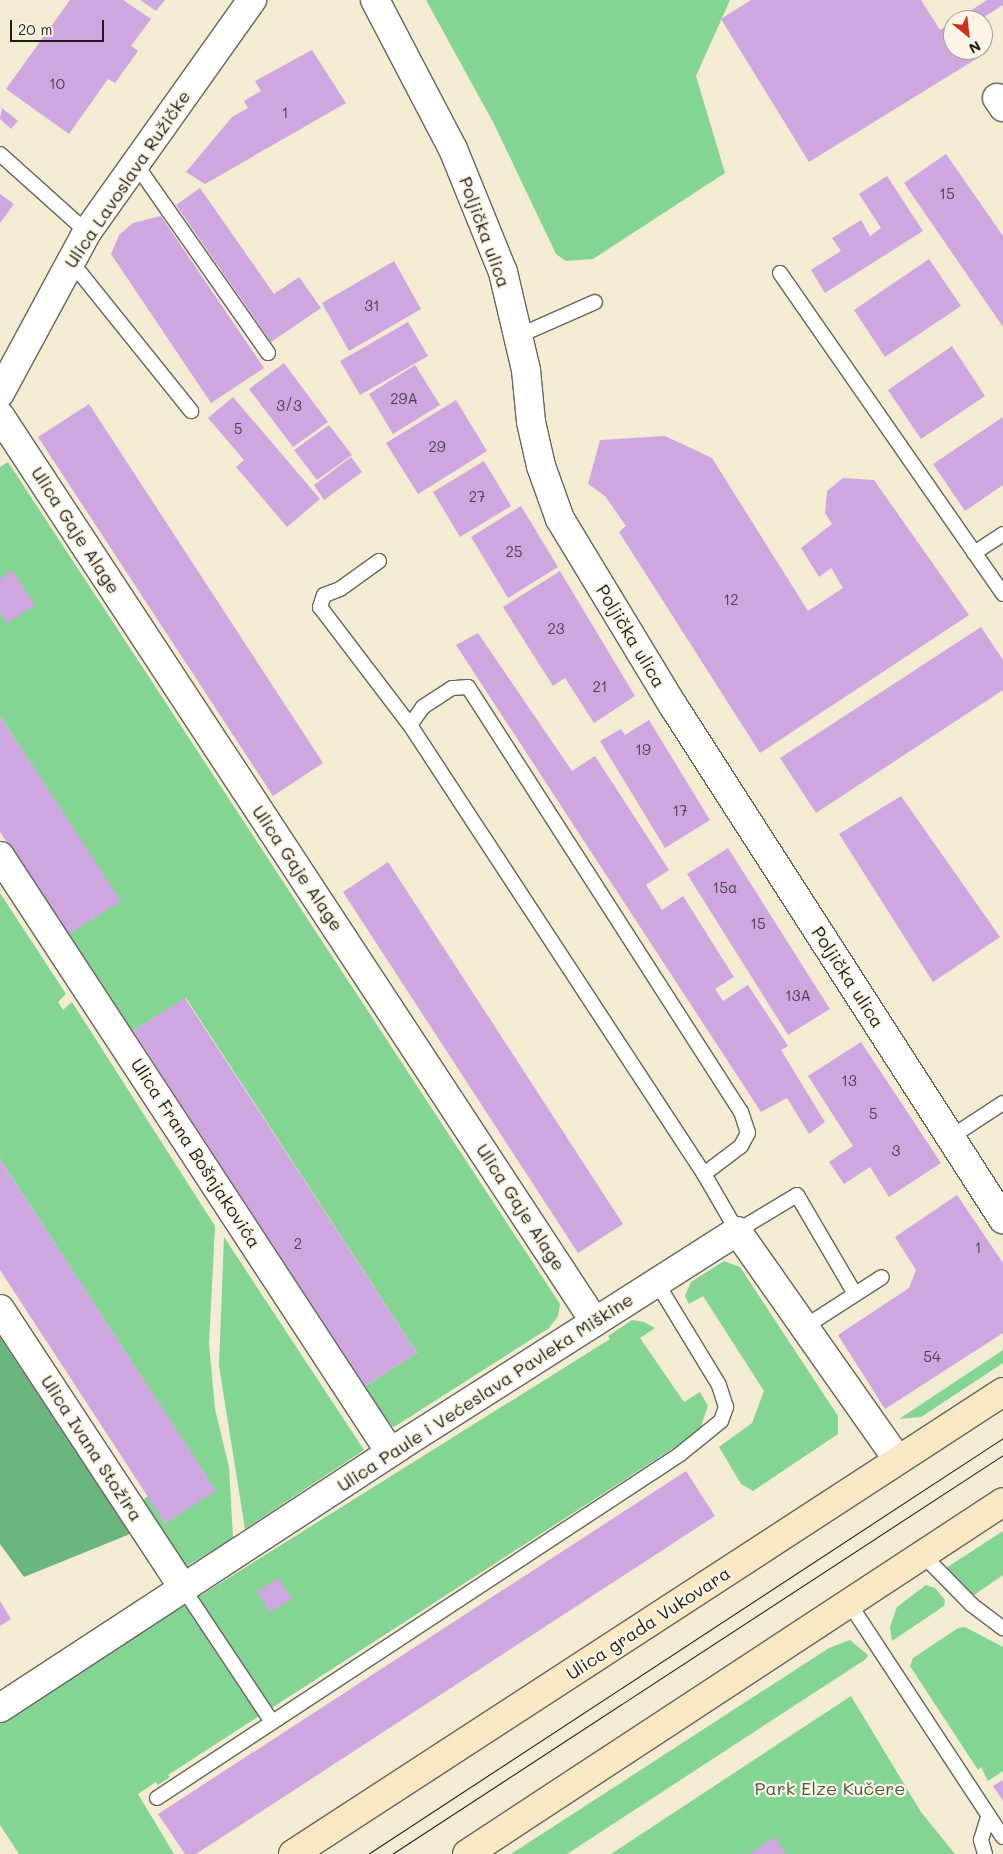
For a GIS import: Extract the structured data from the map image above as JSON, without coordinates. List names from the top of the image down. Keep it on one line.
{"streets":{"main road":["Ulica grada Vukovara"],"street":["Ulica Lavoslava Ružičke","Poljička ulica","Ulica Gaje Alage","Ulica Frana Bošnjakovića","Ulica Paule i Većeslava Pavleka Miškine","Ulica Ivana Stožira"]},"crossings":[["Ulica Gaje Alage","Ulica Paule i Većeslava Pavleka Miškine"],["Ulica Frana Bošnjakovića","Ulica Paule i Većeslava Pavleka Miškine"],["Ulica Paule i Većeslava Pavleka Miškine","Ulica Ivana Stožira"]],"parks":["Park Elze Kučere"],"house_numbers":["10","1","15","31","29A","3/3","5","29","27","25","12","23","21","19","17","15a","15","13A","13","5","3","2","1","54"],"scale_bar":"20 m","north":"bottom right"}
